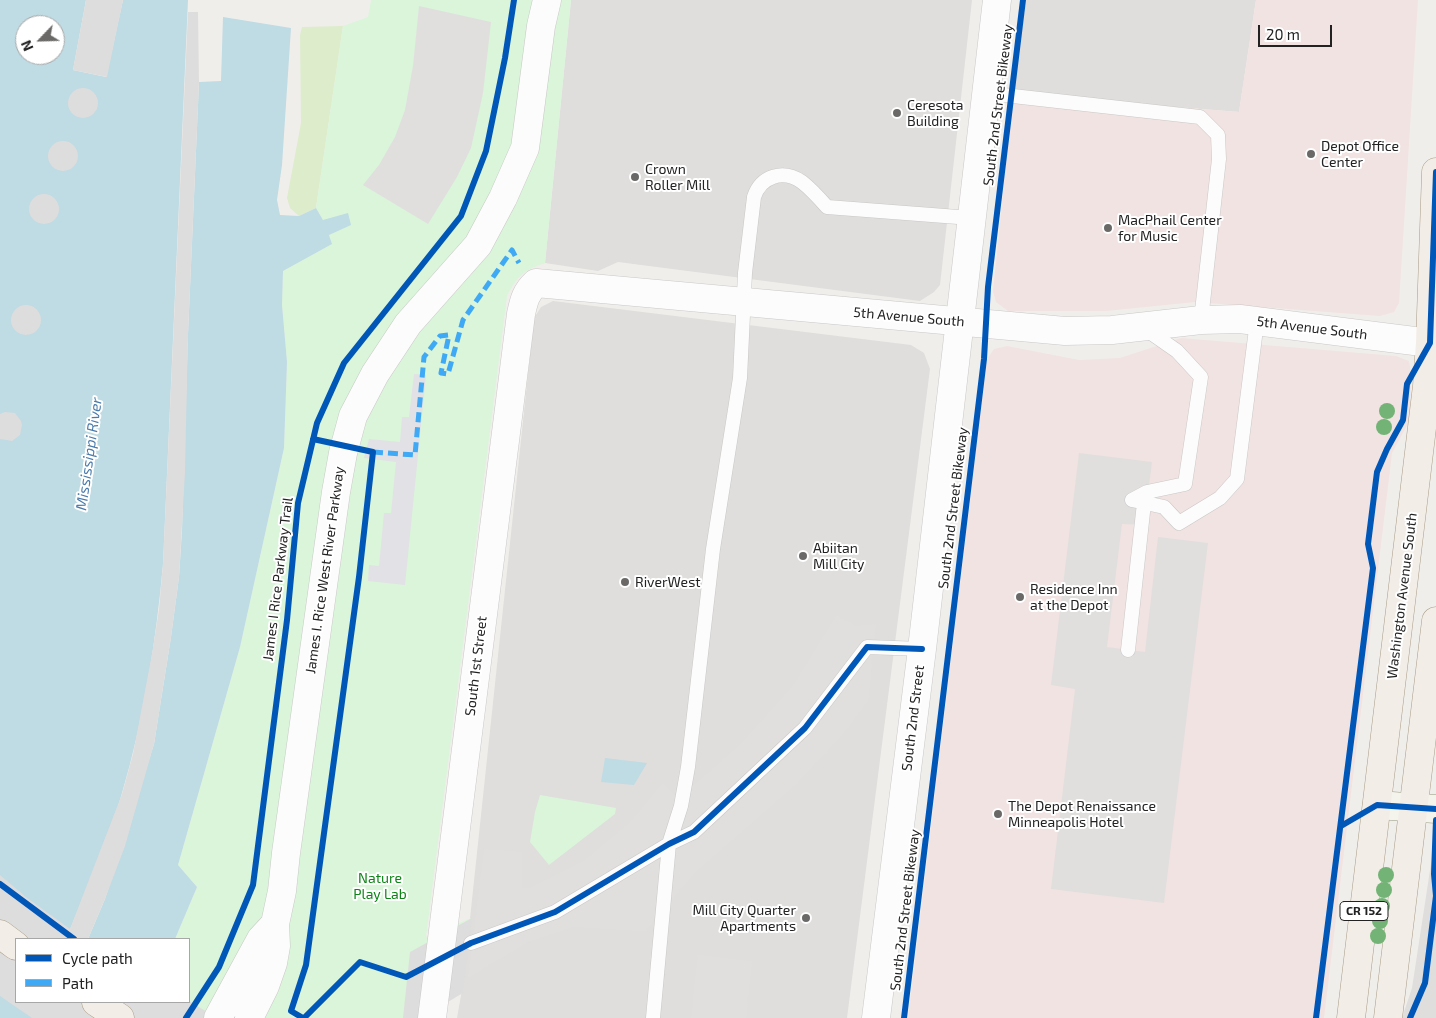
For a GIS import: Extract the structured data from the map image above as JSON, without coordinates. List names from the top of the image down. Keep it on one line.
{"streets":{"main road":["Washington Avenue South","CR 152"],"street":["5th Avenue South","James I. Rice West River Parkway","South 1st Street","South 2nd Street"],"cycle path":["South 2nd Street Bikeway","James I Rice Parkway Trail"]},"crossings":[["5th Avenue South","Washington Avenue South"],["5th Avenue South","South 1st Street"],["5th Avenue South","South 2nd Street"]],"water":["Mississippi River"],"parks":["Nature Play Lab"],"places":["Ceresota Building","Depot Office Center","Crown Roller Mill","MacPhail Center for Music","Abiitan Mill City","RiverWest","Residence Inn at the Depot","The Depot Renaissance Minneapolis Hotel","Mill City Quarter Apartments"],"legend":["Cycle path","Path"],"scale_bar":"20 m","north":"bottom left"}
